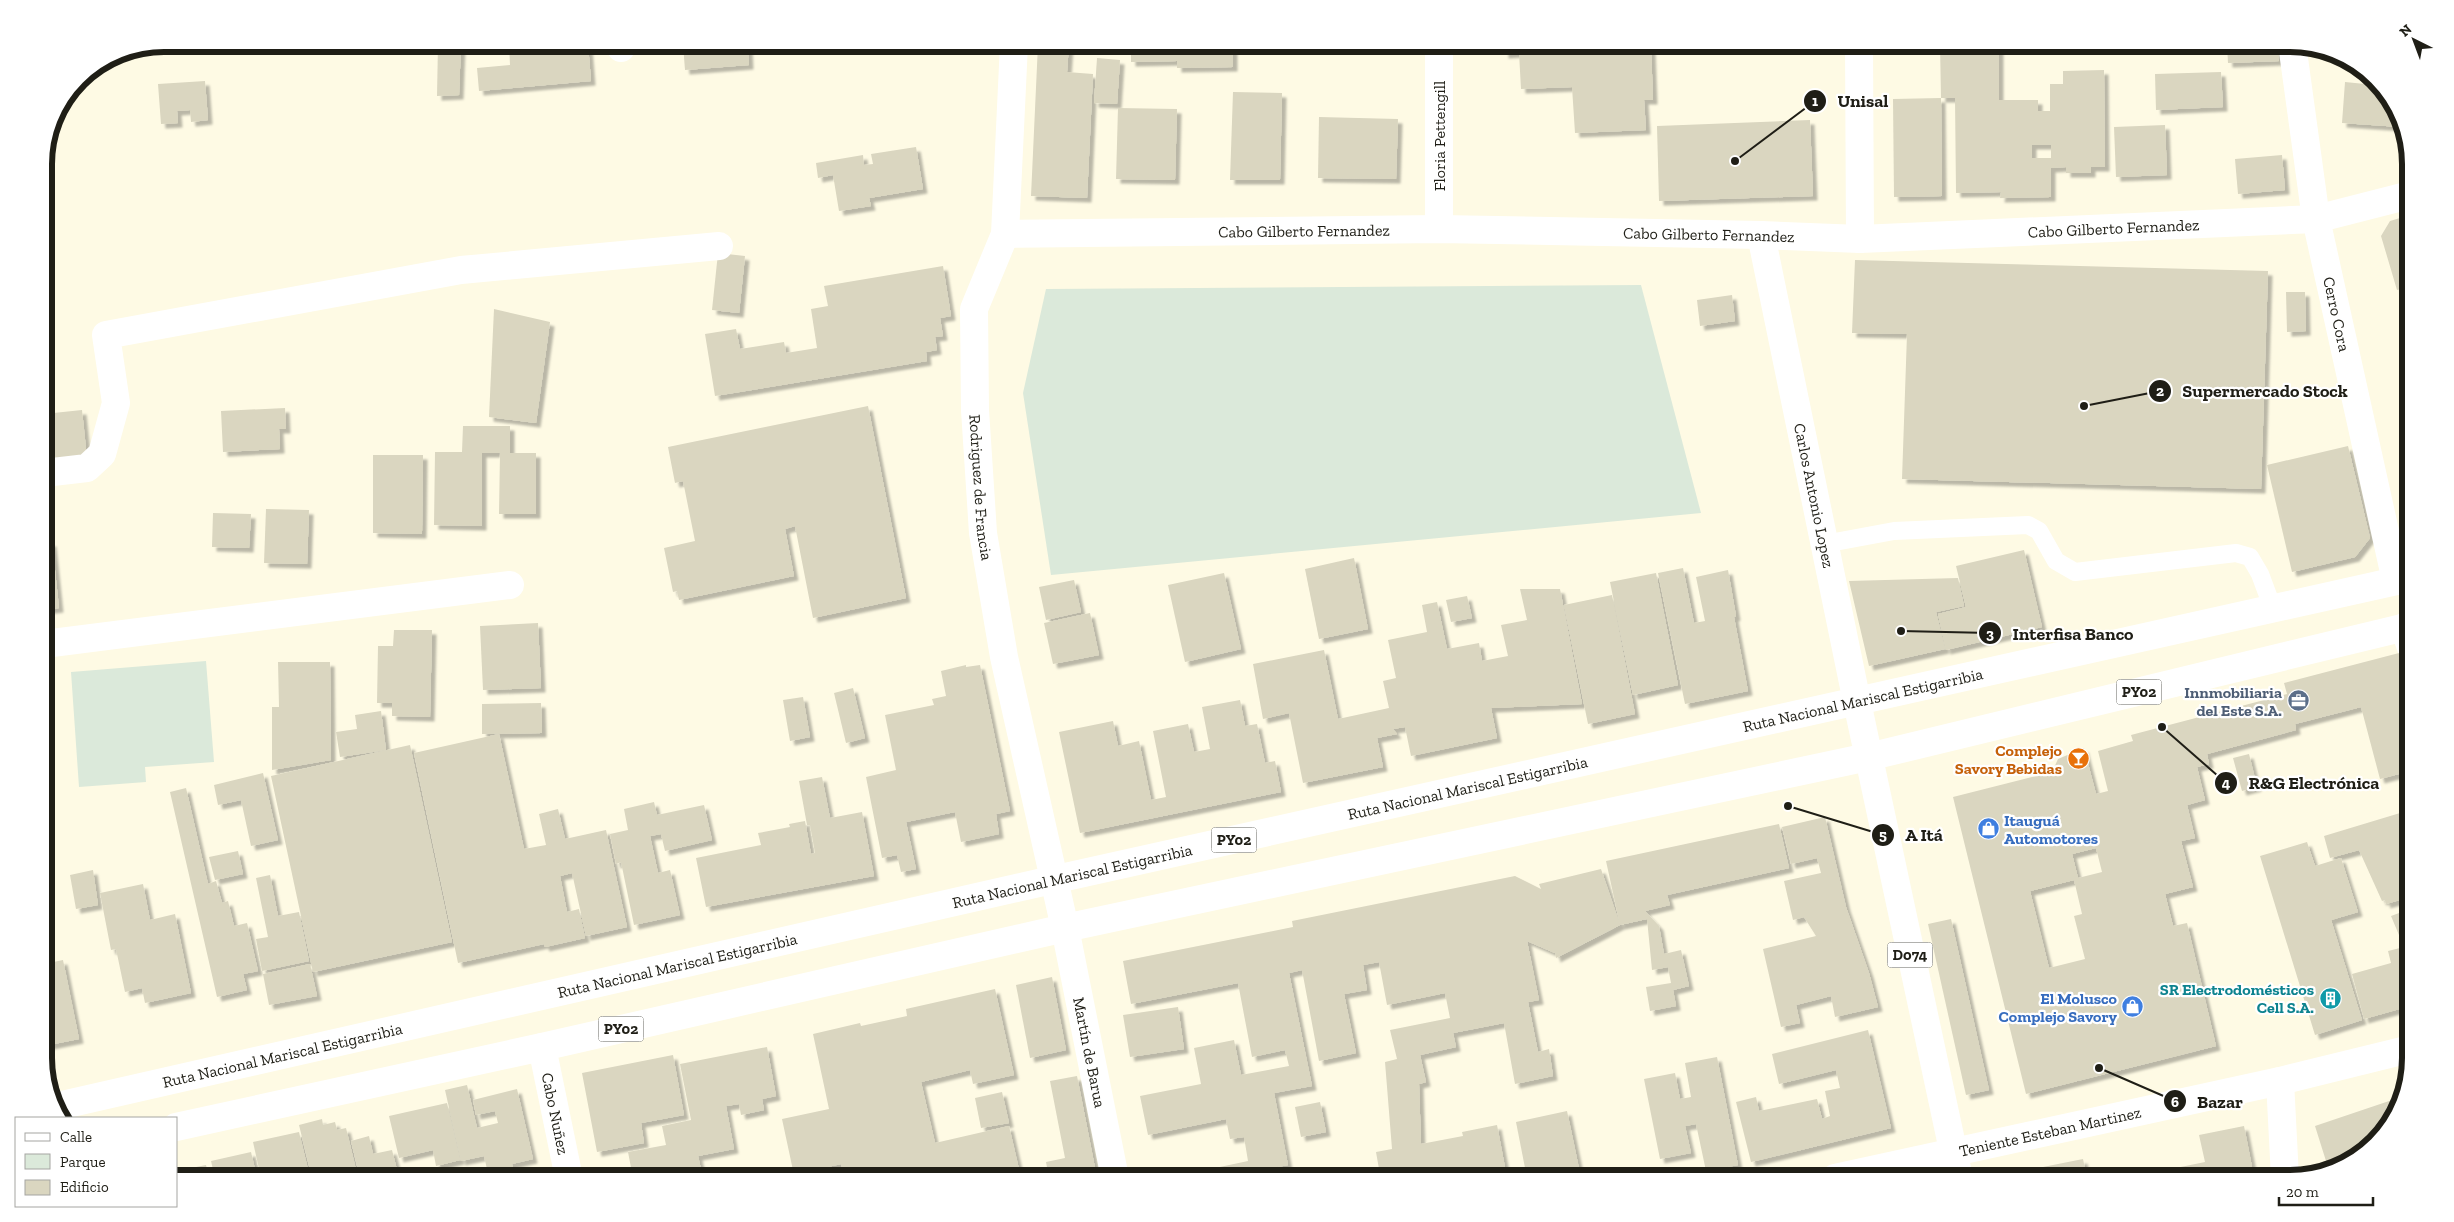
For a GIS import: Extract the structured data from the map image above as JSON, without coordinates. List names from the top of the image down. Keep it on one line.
{"streets":{"main road":["Floria Pettengill","Cabo Gilberto Fernandez","Cerro Cora","Rodriguez de Francia","Carlos Antonio Lopez","PY02","Ruta Nacional Mariscal Estigarribia","D074","Martín de Barua","Cabo Nuñez","Teniente Esteban Martinez"]},"crossings":[["Floria Pettengill","Cabo Gilberto Fernandez"],["Cabo Gilberto Fernandez","Cerro Cora"],["Cabo Gilberto Fernandez","Rodriguez de Francia"],["Cabo Gilberto Fernandez","Carlos Antonio Lopez"],["Rodriguez de Francia","PY02"],["Rodriguez de Francia","Ruta Nacional Mariscal Estigarribia"],["Rodriguez de Francia","Martín de Barua"],["Carlos Antonio Lopez","PY02"],["Carlos Antonio Lopez","Ruta Nacional Mariscal Estigarribia"],["Carlos Antonio Lopez","D074"],["PY02","D074"],["PY02","Martín de Barua"],["PY02","Cabo Nuñez"],["D074","Teniente Esteban Martinez"]],"places":{"other":["Unisal","Supermercado Stock","Interfisa Banco","R&G Electrónica","A Itá","Bazar"],"office":["Innmobiliaria del Este S.A."],"bar":["Complejo Savory Bebidas"],"shop":["Itauguá Automotores","El Molusco Complejo Savory"],"building":["SR Electrodomésticos Cell S.A."]},"legend":["Calle","Parque","Edificio"],"scale_bar":"20 m","north":"top left"}
